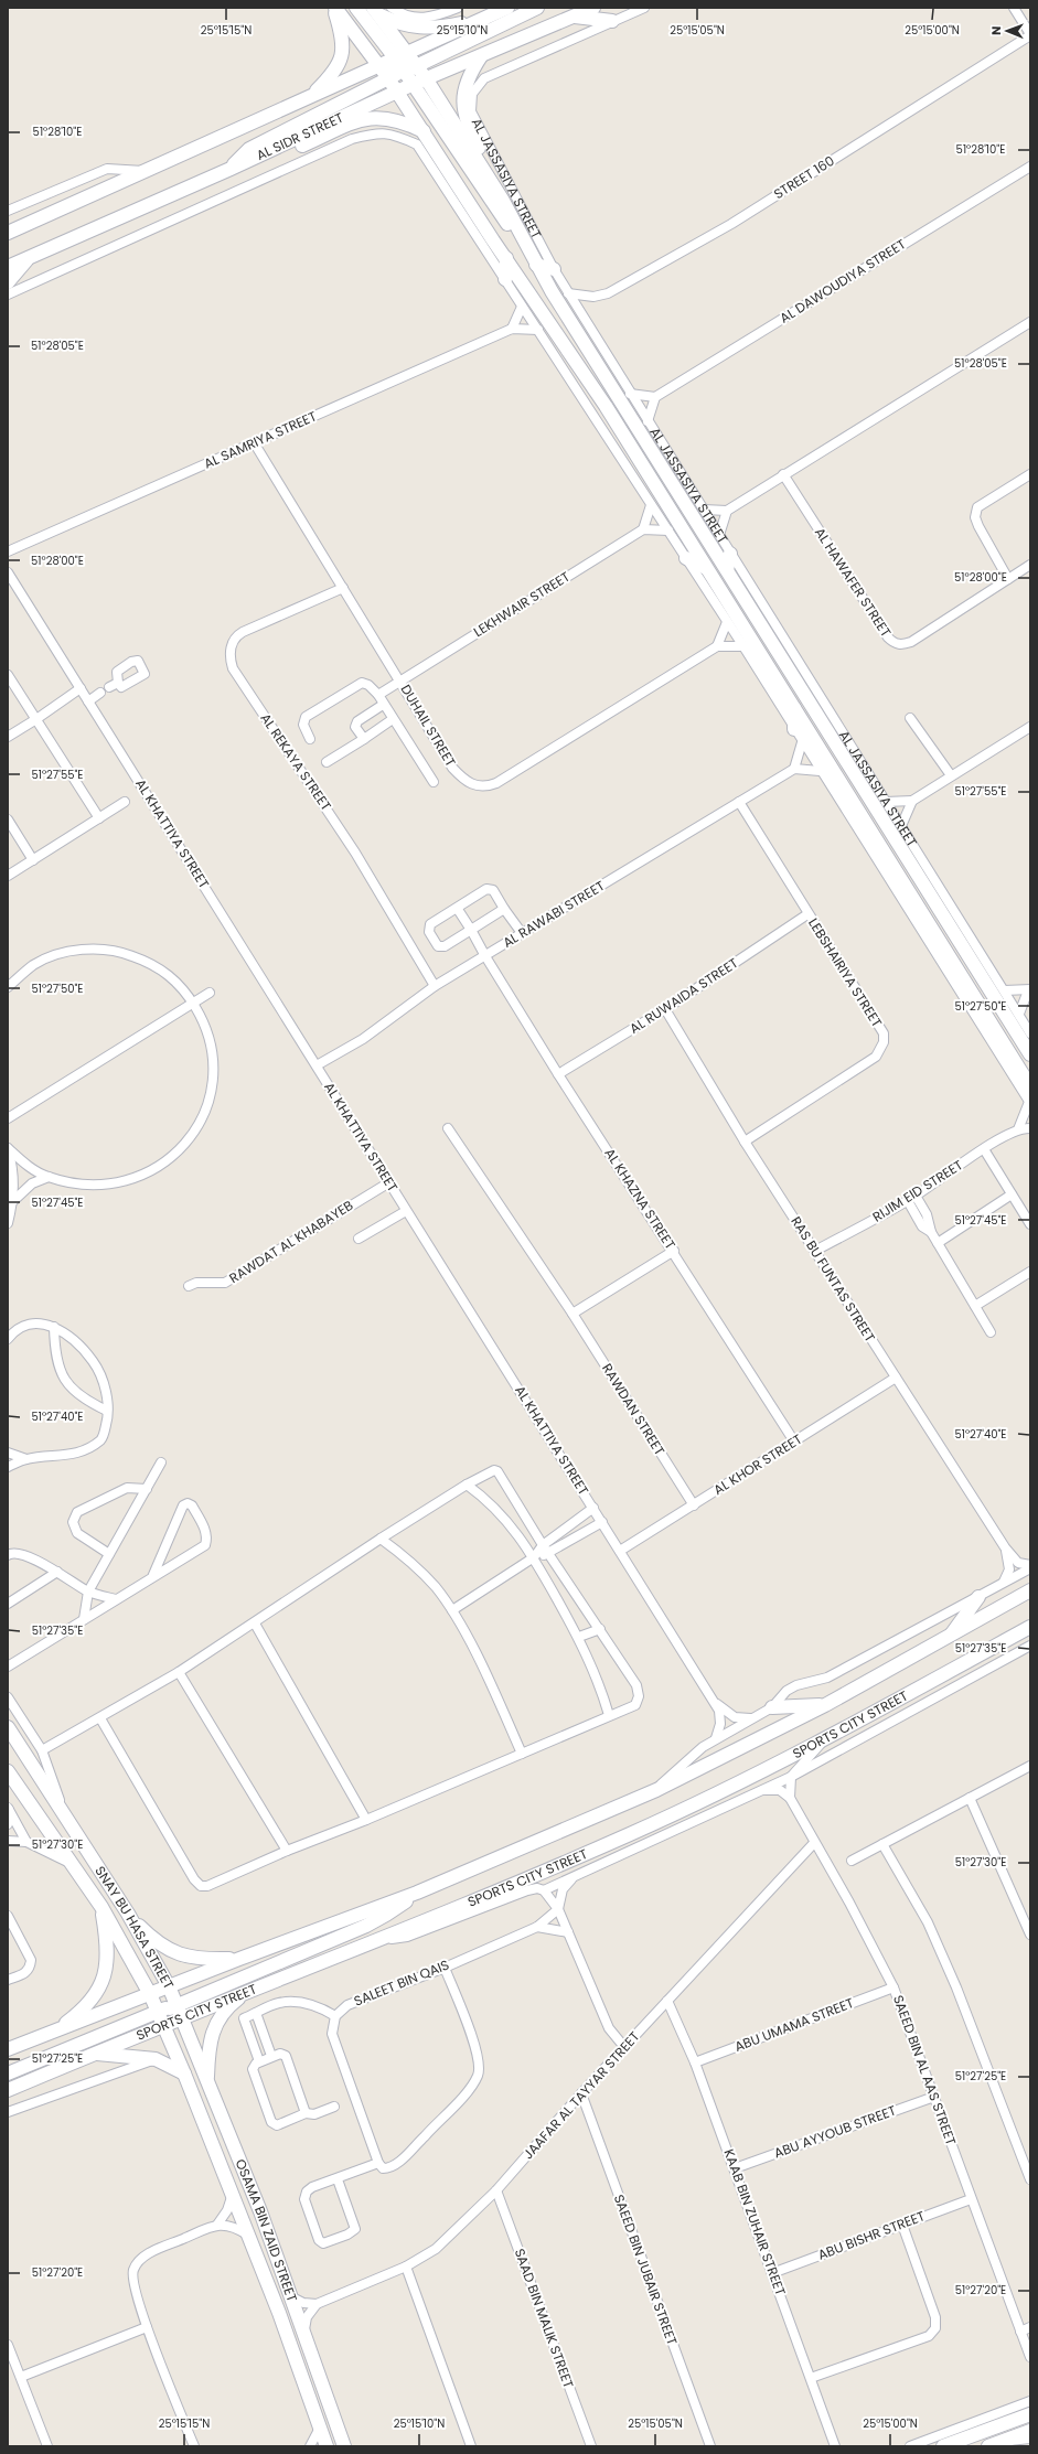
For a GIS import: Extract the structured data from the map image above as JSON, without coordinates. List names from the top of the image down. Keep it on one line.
{"streets":{"main road":["AL SIDR STREET","AL JASSASIYA STREET","SPORTS CITY STREET","SNAY BU HASA STREET","OSAMA BIN ZAID STREET"],"street":["STREET 160","AL DAWOUDIYA STREET","AL SAMRIYA STREET","AL HAWAFER STREET","LEKHWAIR STREET","DUHAIL STREET","AL REKAYA STREET","AL KHATTIYA STREET","AL RAWABI STREET","LEBSHAIRIYA STREET","AL RUWAIDA STREET","RIJIM EID STREET","AL KHAZNA STREET","RAWDAT AL KHABAYEB","RAS BU FUNTAS STREET","RAWDAN STREET","AL KHOR STREET","SALEET BIN QAIS","ABU UMAMA STREET","SAEED BIN AL AAS STREET","JAAFAR AL TAYYAR STREET","ABU AYYOUB STREET","KAAB BIN ZUHAIR STREET","ABU BISHR STREET","SAEED BIN JUBAIR STREET","SAAD BIN MALIK STREET"]},"crossings":[["AL SIDR STREET","AL JASSASIYA STREET"],["STREET 160","AL JASSASIYA STREET"],["AL JASSASIYA STREET","AL SAMRIYA STREET"],["AL SAMRIYA STREET","DUHAIL STREET"],["LEKHWAIR STREET","DUHAIL STREET"],["DUHAIL STREET","AL REKAYA STREET"],["AL REKAYA STREET","AL RAWABI STREET"],["AL KHATTIYA STREET","AL RAWABI STREET"],["AL KHATTIYA STREET","RAWDAT AL KHABAYEB"],["AL KHATTIYA STREET","AL KHOR STREET"],["AL RAWABI STREET","LEBSHAIRIYA STREET"],["AL RAWABI STREET","AL KHAZNA STREET"],["LEBSHAIRIYA STREET","AL RUWAIDA STREET"],["LEBSHAIRIYA STREET","RAS BU FUNTAS STREET"],["AL RUWAIDA STREET","AL KHAZNA STREET"],["AL RUWAIDA STREET","RAS BU FUNTAS STREET"],["RIJIM EID STREET","RAS BU FUNTAS STREET"],["AL KHAZNA STREET","AL KHOR STREET"],["RAS BU FUNTAS STREET","AL KHOR STREET"],["RAWDAN STREET","AL KHOR STREET"],["SPORTS CITY STREET","SNAY BU HASA STREET"],["SPORTS CITY STREET","OSAMA BIN ZAID STREET"],["SNAY BU HASA STREET","OSAMA BIN ZAID STREET"],["ABU UMAMA STREET","SAEED BIN AL AAS STREET"],["ABU UMAMA STREET","KAAB BIN ZUHAIR STREET"],["SAEED BIN AL AAS STREET","JAAFAR AL TAYYAR STREET"],["SAEED BIN AL AAS STREET","ABU AYYOUB STREET"],["SAEED BIN AL AAS STREET","ABU BISHR STREET"],["JAAFAR AL TAYYAR STREET","KAAB BIN ZUHAIR STREET"],["JAAFAR AL TAYYAR STREET","SAEED BIN JUBAIR STREET"],["JAAFAR AL TAYYAR STREET","SAAD BIN MALIK STREET"],["ABU AYYOUB STREET","KAAB BIN ZUHAIR STREET"],["KAAB BIN ZUHAIR STREET","ABU BISHR STREET"]],"north":"left","coordinates":["25°15'15\"N","25°15'10\"N","25°15'05\"N","25°15'00\"N","51°28'10\"E","51°28'05\"E","51°28'00\"E","51°27'55\"E","51°27'50\"E","51°27'45\"E","51°27'40\"E","51°27'35\"E","51°27'30\"E","51°27'25\"E","51°27'20\"E"]}
